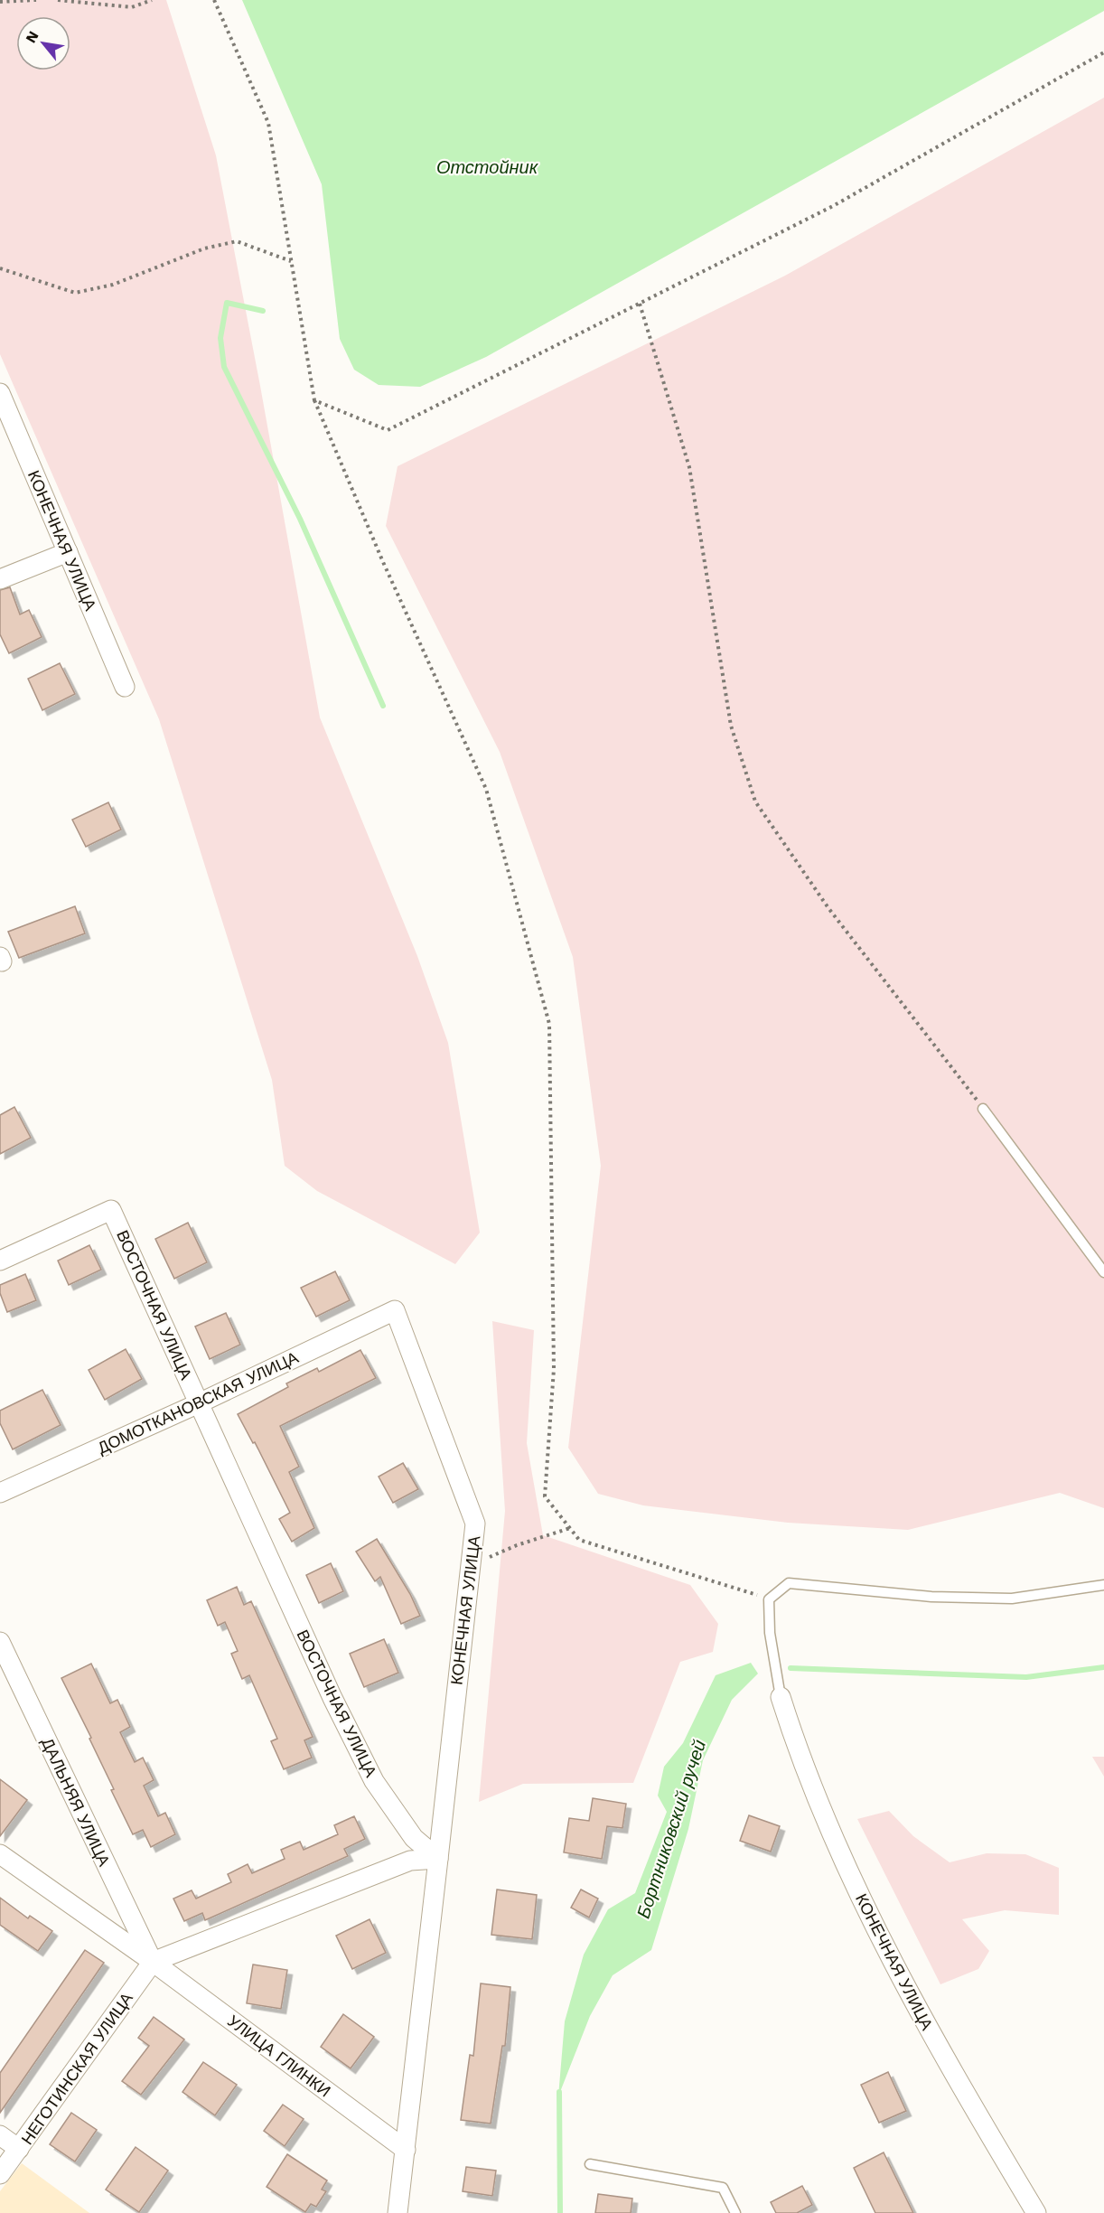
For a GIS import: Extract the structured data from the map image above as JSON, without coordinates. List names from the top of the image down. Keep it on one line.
{"streets":{"street":["КОНЕЧНАЯ УЛИЦА","ВОСТОЧНАЯ УЛИЦА","ДОМОТКАНОВСКАЯ УЛИЦА","ДАЛЬНЯЯ УЛИЦА","УЛИЦА ГЛИНКИ","НЕГОТИНСКАЯ УЛИЦА"]},"crossings":[["КОНЕЧНАЯ УЛИЦА","ВОСТОЧНАЯ УЛИЦА"],["КОНЕЧНАЯ УЛИЦА","ДОМОТКАНОВСКАЯ УЛИЦА"],["ВОСТОЧНАЯ УЛИЦА","ДОМОТКАНОВСКАЯ УЛИЦА"],["ДАЛЬНЯЯ УЛИЦА","УЛИЦА ГЛИНКИ"],["ДАЛЬНЯЯ УЛИЦА","НЕГОТИНСКАЯ УЛИЦА"],["УЛИЦА ГЛИНКИ","НЕГОТИНСКАЯ УЛИЦА"]],"water":["Отстойник","Бортниковский ручей"],"north":"top left"}
